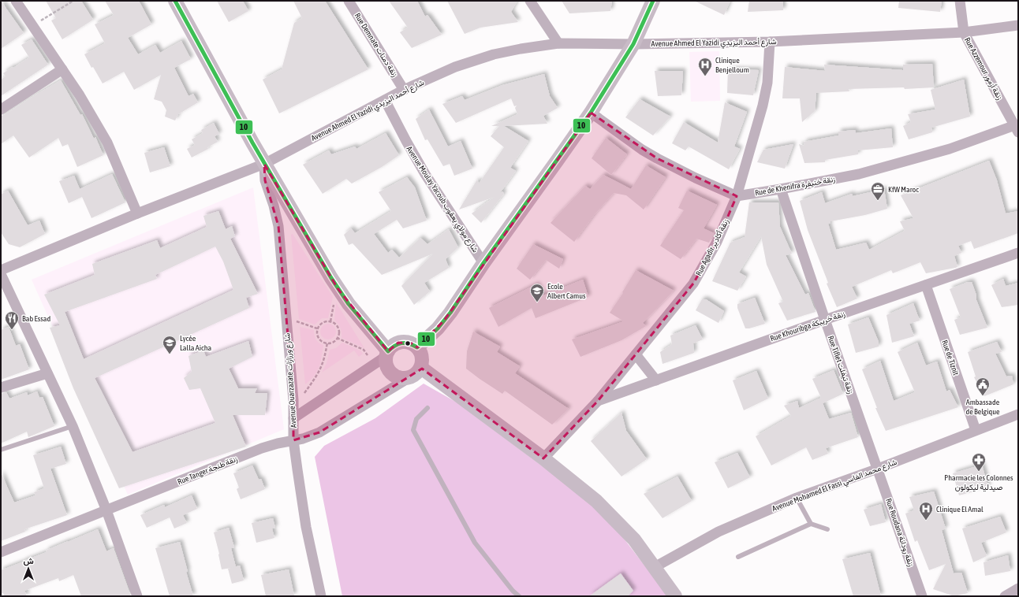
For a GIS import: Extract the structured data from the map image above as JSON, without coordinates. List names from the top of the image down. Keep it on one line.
{"streets":{"street":["Avenue Ahmed El Yazidi شارع أحمد اليزيدي","Rue Demnate زنقة دمنات","Rue Azzemour زنقة أزمور","Rue de Khenifra زنقة خنيفرة","Avenue Moulay Yacoub شارع مولاي يعقوب","Rue Agadir زنقة أكادير","Rue Khouribga زنقة خريبكة","Rue de Tiznit","Rue Tiflet زنقة تيفلت","Avenue Ouarzazate شارع ورزازات","Rue Tanger زنقة طنجة","Avenue Mohamed El Fassi شارع محمد الفاسي","Rue Roudana زنقة رودانة"]},"crossings":[["Avenue Ahmed El Yazidi شارع أحمد اليزيدي","Rue Demnate زنقة دمنات"],["Avenue Ahmed El Yazidi شارع أحمد اليزيدي","Rue Azzemour زنقة أزمور"],["Avenue Ahmed El Yazidi شارع أحمد اليزيدي","Avenue Moulay Yacoub شارع مولاي يعقوب"],["Avenue Ahmed El Yazidi شارع أحمد اليزيدي","Rue Agadir زنقة أكادير"],["Avenue Ahmed El Yazidi شارع أحمد اليزيدي","Avenue Ouarzazate شارع ورزازات"],["Rue Azzemour زنقة أزمور","Rue de Khenifra زنقة خنيفرة"],["Rue de Khenifra زنقة خنيفرة","Rue Agadir زنقة أكادير"],["Rue de Khenifra زنقة خنيفرة","Rue Tiflet زنقة تيفلت"],["Rue Agadir زنقة أكادير","Rue Khouribga زنقة خريبكة"],["Rue Khouribga زنقة خريبكة","Rue de Tiznit"],["Rue Khouribga زنقة خريبكة","Rue Tiflet زنقة تيفلت"],["Rue de Tiznit","Avenue Mohamed El Fassi شارع محمد الفاسي"],["Rue Tiflet زنقة تيفلت","Avenue Mohamed El Fassi شارع محمد الفاسي"],["Rue Tiflet زنقة تيفلت","Rue Roudana زنقة رودانة"],["Avenue Ouarzazate شارع ورزازات","Rue Tanger زنقة طنجة"],["Avenue Mohamed El Fassi شارع محمد الفاسي","Rue Roudana زنقة رودانة"]],"places":{"hospital":["Clinique Benjelloum","Clinique El Amal"],"office":["KfW Maroc"],"school or university":["Ecole Albert Camus","Lycée Lalla Aicha"],"restaurant":["Bab Essad"],"public building":["Ambassade de Belgique"],"pharmacy":["Pharmacie les Colonnes صيدلية ليكولون"]},"lines":["transit line 10"],"north":"top"}
